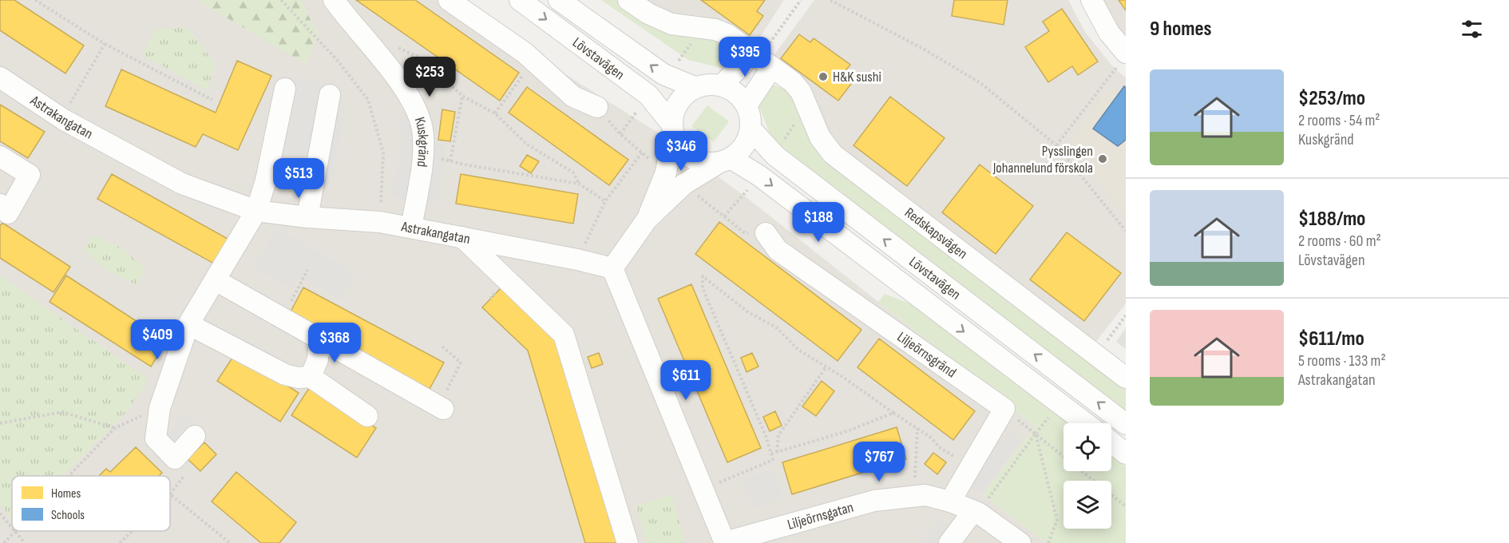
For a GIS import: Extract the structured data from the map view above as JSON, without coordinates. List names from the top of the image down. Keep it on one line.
{"streets":{"street":["Lövstavägen","Astrakangatan","Kuskgränd","Redskapsvägen","Liljeörnsgränd","Liljeörnsgatan"]},"crossings":[["Astrakangatan","Kuskgränd"]],"places":["H&K sushi","Pysslingen Johannelund förskola"],"legend":["Homes","Schools"],"page":{"heading":"9 homes","price":["$395","$253","$346","$513","$188","$409","$368","$611","$767"],"list":[{"name":"$253/mo","note":"2 rooms · 54 m² · Kuskgränd"},{"name":"$188/mo","note":"2 rooms · 60 m² · Lövstavägen"},{"name":"$611/mo","note":"5 rooms · 133 m² · Astrakangatan"}]}}
